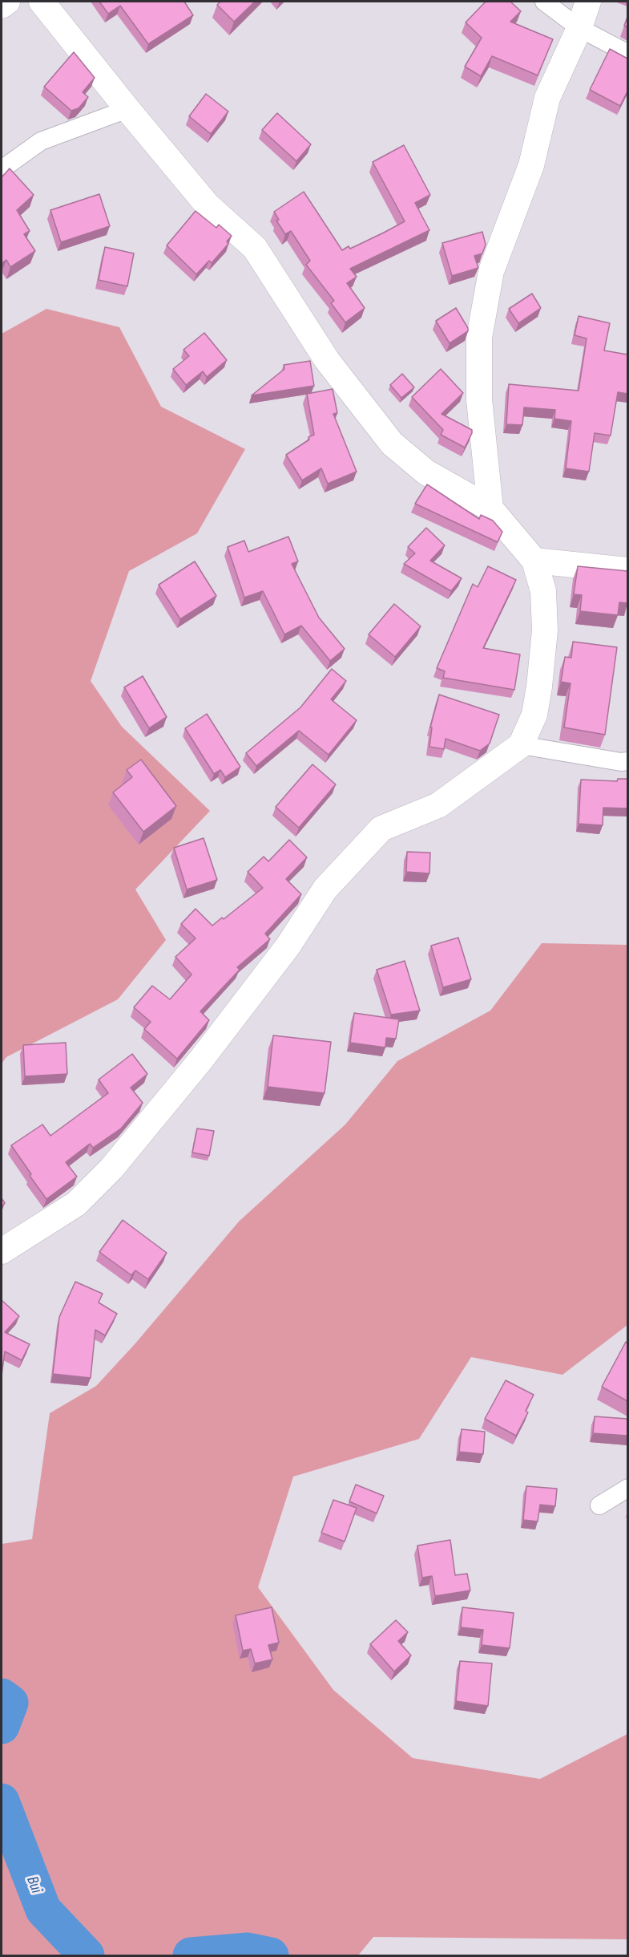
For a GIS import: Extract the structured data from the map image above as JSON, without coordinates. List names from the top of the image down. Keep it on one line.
{"water":["Bui"]}
